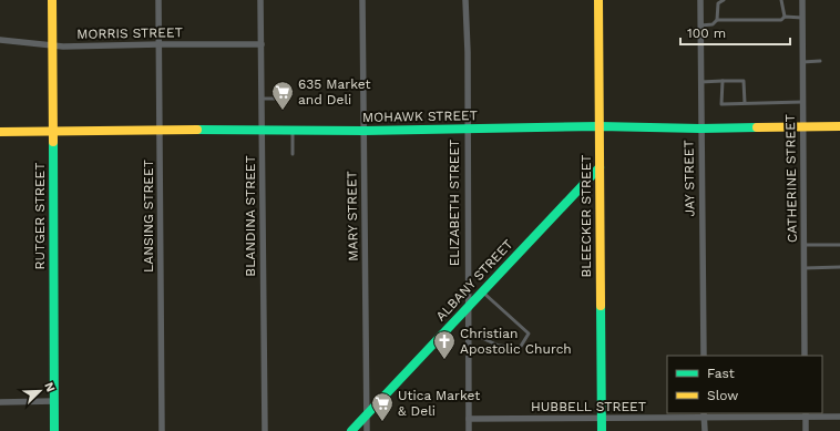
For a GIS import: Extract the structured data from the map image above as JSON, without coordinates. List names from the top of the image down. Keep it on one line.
{"streets":{"street":["MORRIS STREET","MOHAWK STREET","JAY STREET","CATHERINE STREET","ELIZABETH STREET","RUTGER STREET","LANSING STREET","BLANDINA STREET","MARY STREET","BLEECKER STREET","ALBANY STREET","HUBBELL STREET"]},"crossings":[["MORRIS STREET","RUTGER STREET"],["MORRIS STREET","LANSING STREET"],["MORRIS STREET","BLANDINA STREET"],["MOHAWK STREET","JAY STREET"],["MOHAWK STREET","CATHERINE STREET"],["MOHAWK STREET","ELIZABETH STREET"],["MOHAWK STREET","RUTGER STREET"],["MOHAWK STREET","LANSING STREET"],["MOHAWK STREET","BLANDINA STREET"],["MOHAWK STREET","MARY STREET"],["MOHAWK STREET","BLEECKER STREET"],["ELIZABETH STREET","ALBANY STREET"],["ELIZABETH STREET","HUBBELL STREET"],["MARY STREET","ALBANY STREET"],["BLEECKER STREET","ALBANY STREET"],["BLEECKER STREET","HUBBELL STREET"]],"places":{"supermarket":["635 Market and Deli","Utica Market & Deli"],"church":["Christian Apostolic Church"]},"legend":["Fast","Slow"],"scale_bar":"100 m","north":"top right"}
